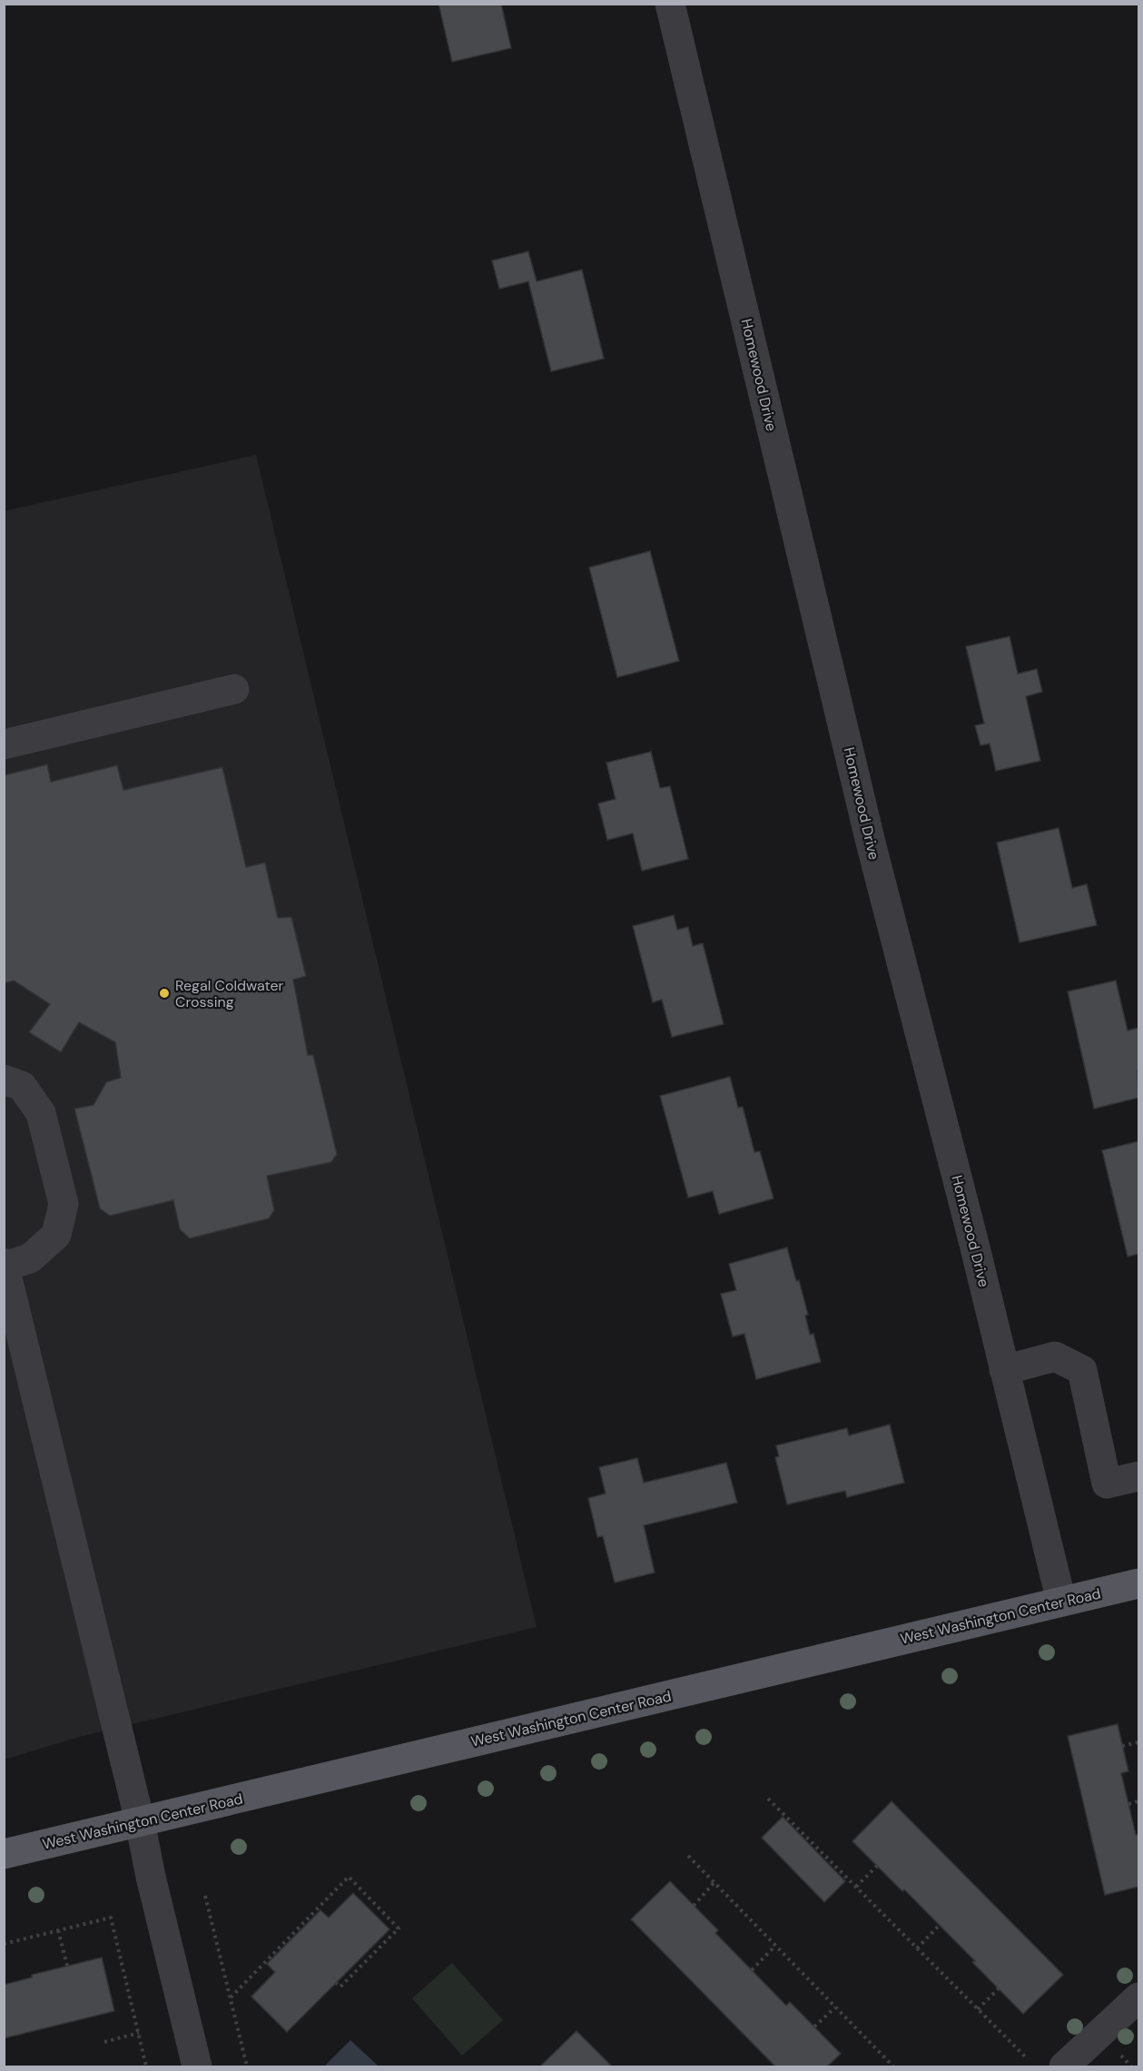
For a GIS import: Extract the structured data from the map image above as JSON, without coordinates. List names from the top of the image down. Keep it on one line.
{"streets":{"main road":["West Washington Center Road"],"street":["Homewood Drive"]},"crossings":[["Homewood Drive","West Washington Center Road"]],"places":["Regal Coldwater Crossing"]}
